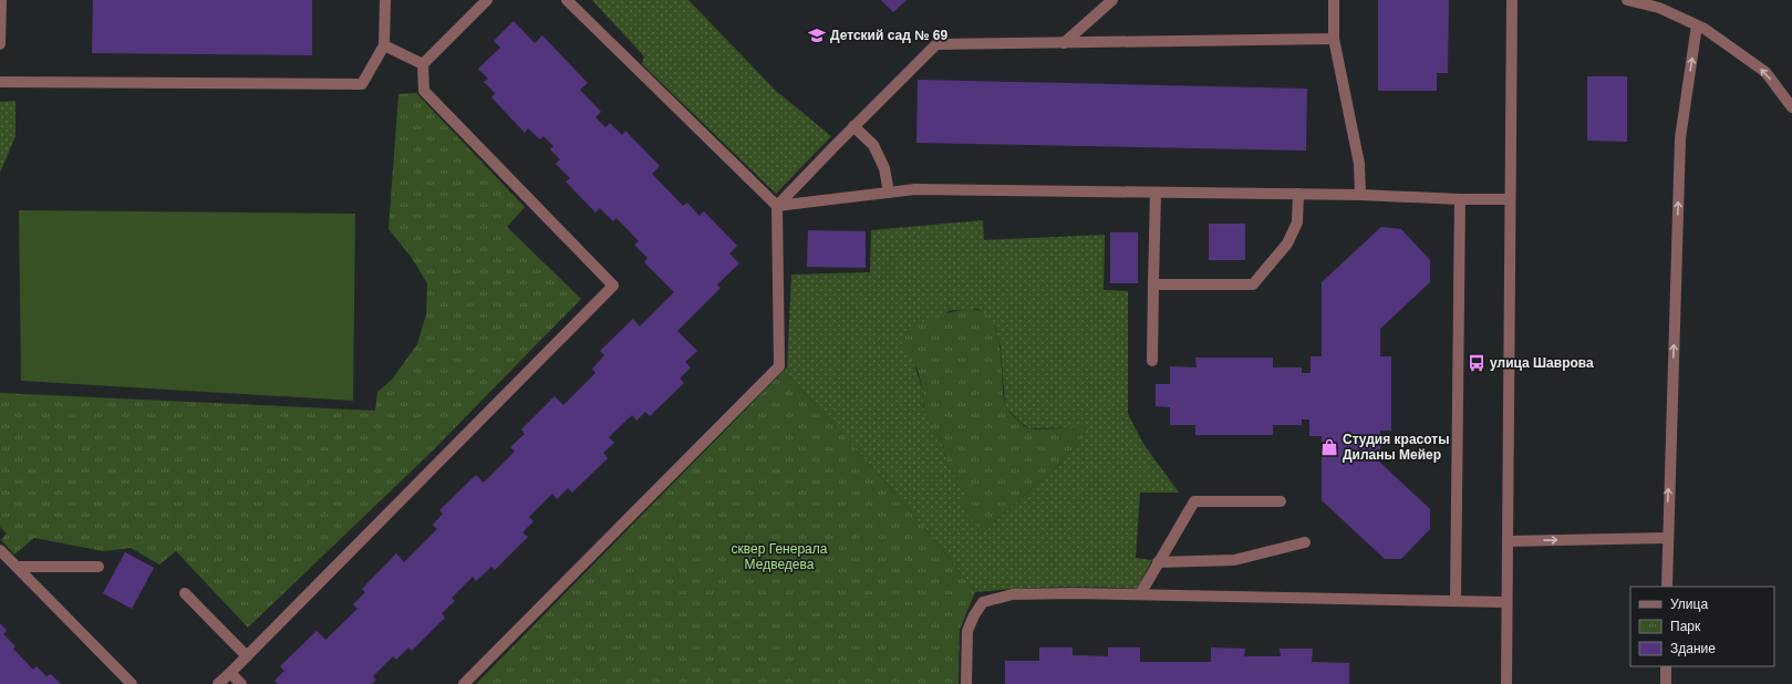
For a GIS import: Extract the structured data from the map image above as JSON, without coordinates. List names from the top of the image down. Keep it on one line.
{"parks":["сквер Генерала Медведева"],"places":{"school or university":["Детский сад № 69"],"bus stop":["улица Шаврова"],"shop":["Студия красоты Диланы Мейер"]},"legend":["Улица","Парк","Здание"]}
